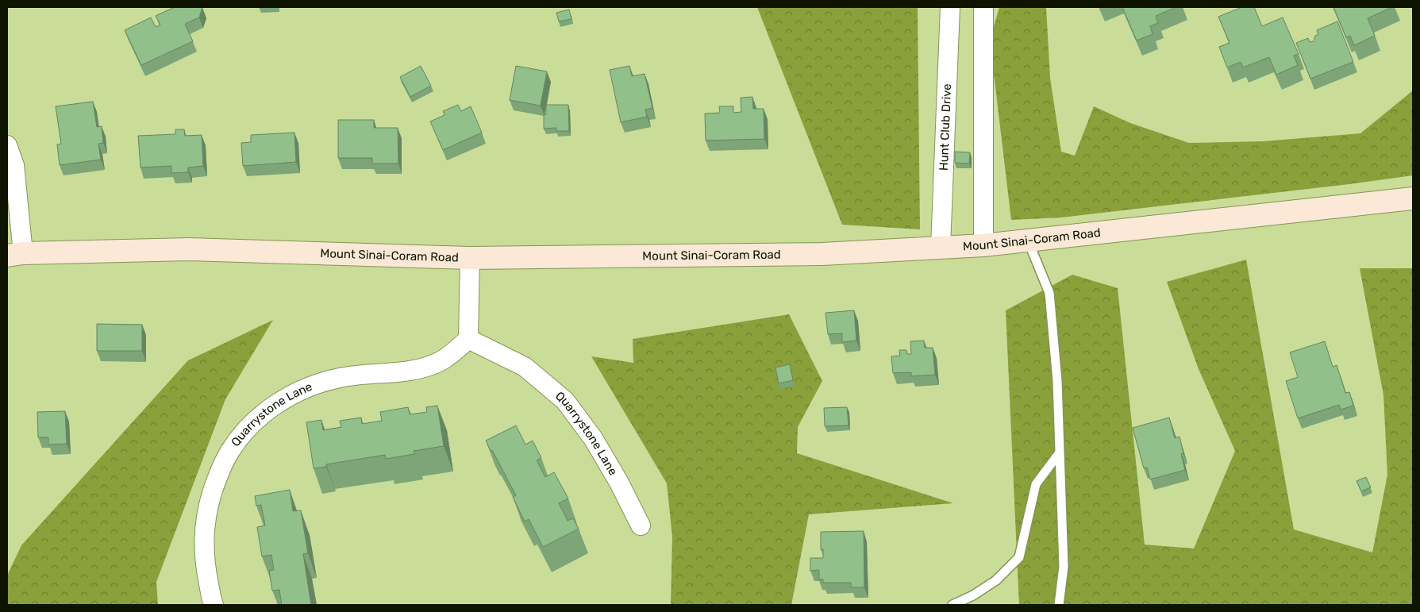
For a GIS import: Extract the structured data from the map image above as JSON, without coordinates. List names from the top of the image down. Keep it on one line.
{"streets":{"main road":["Mount Sinai-Coram Road"],"street":["Hunt Club Drive","Quarrystone Lane"]},"crossings":[["Hunt Club Drive","Mount Sinai-Coram Road"]]}
